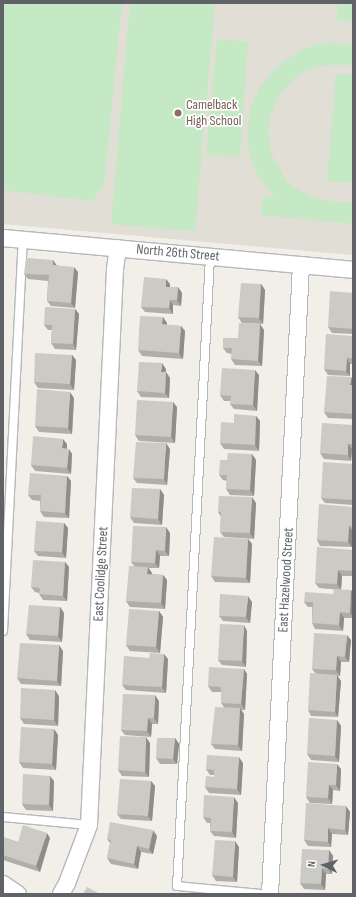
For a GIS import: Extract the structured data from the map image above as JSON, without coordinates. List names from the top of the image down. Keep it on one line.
{"streets":{"street":["North 26th Street","East Coolidge Street","East Hazelwood Street"]},"crossings":[["North 26th Street","East Coolidge Street"],["North 26th Street","East Hazelwood Street"]],"places":["Camelback High School"],"north":"left"}
